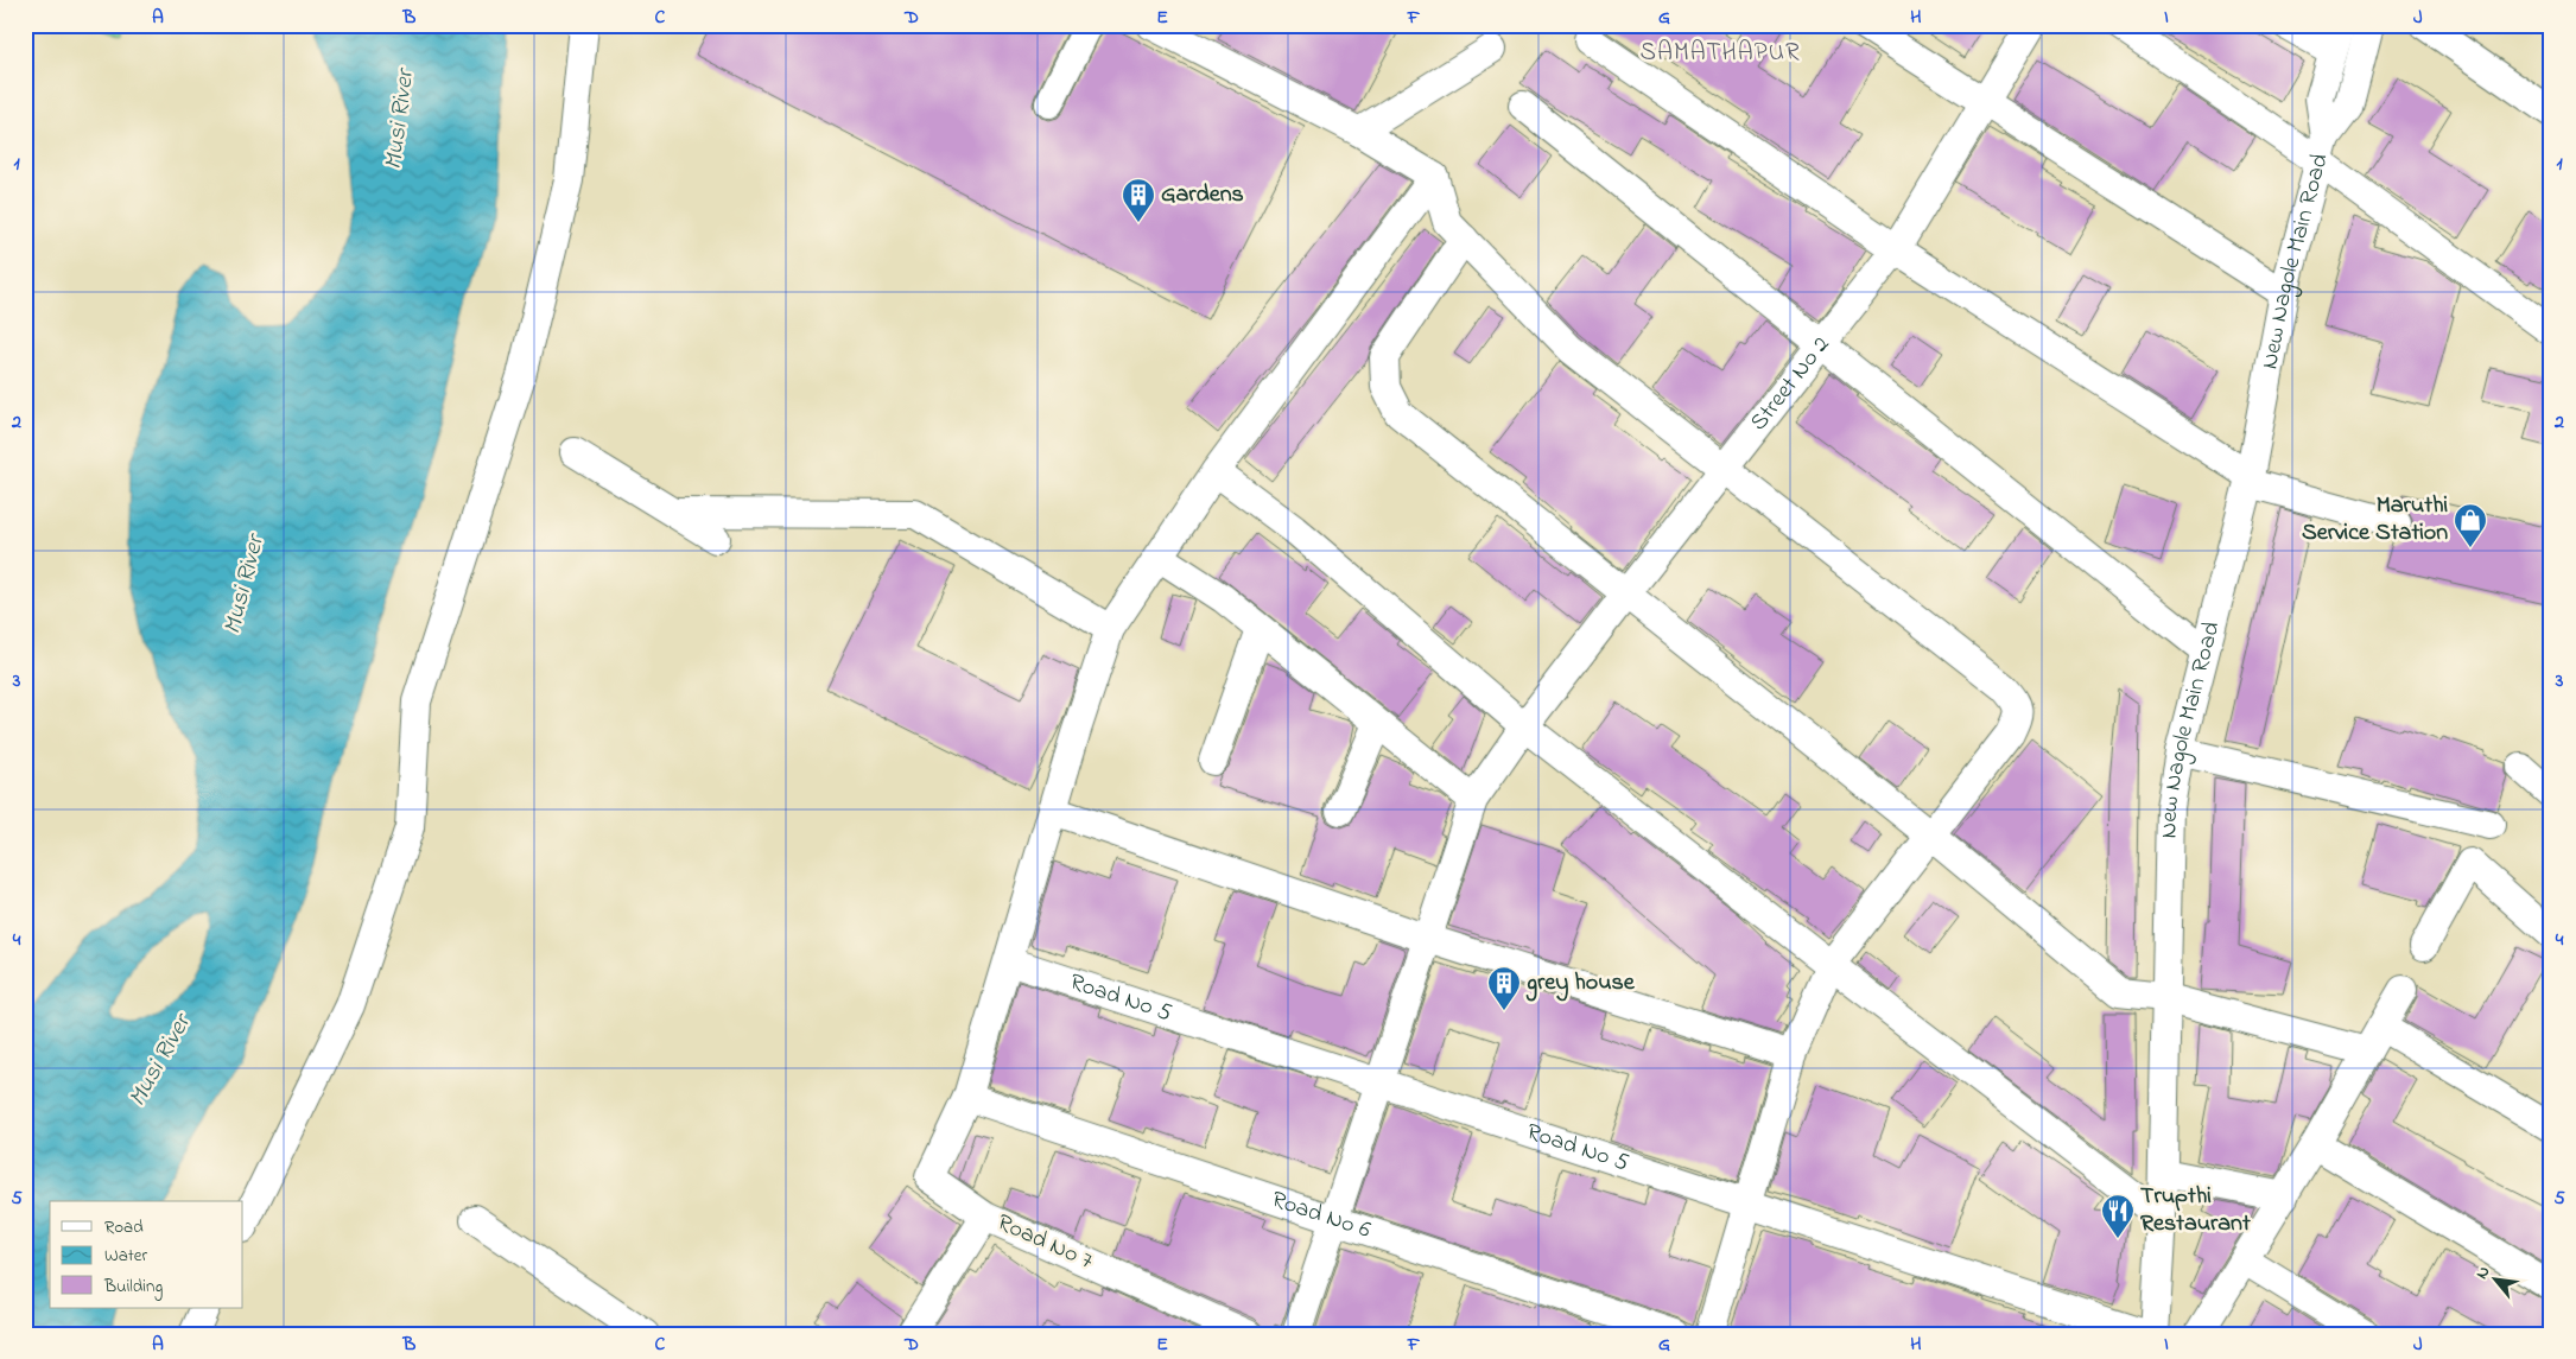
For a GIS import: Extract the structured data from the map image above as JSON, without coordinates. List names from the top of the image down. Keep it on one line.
{"streets":{"street":["New Nagole Main Road","Street No 2","Road No 5","Road No 6","Road No 7"]},"crossings":[["Street No 2","Road No 5"],["Street No 2","Road No 6"],["Road No 6","Road No 7"]],"districts":["SAMATHAPUR"],"water":["Musi River"],"places":{"building":["Gardens","grey house"],"shop":["Maruthi Service Station"],"restaurant":["Trupthi Restaurant"]},"legend":["Road","Water","Building"],"north":"top left","grid":{"columns":["A","B","C","D","E","F","G","H","I","J"],"rows":["1","2","3","4","5"]}}
